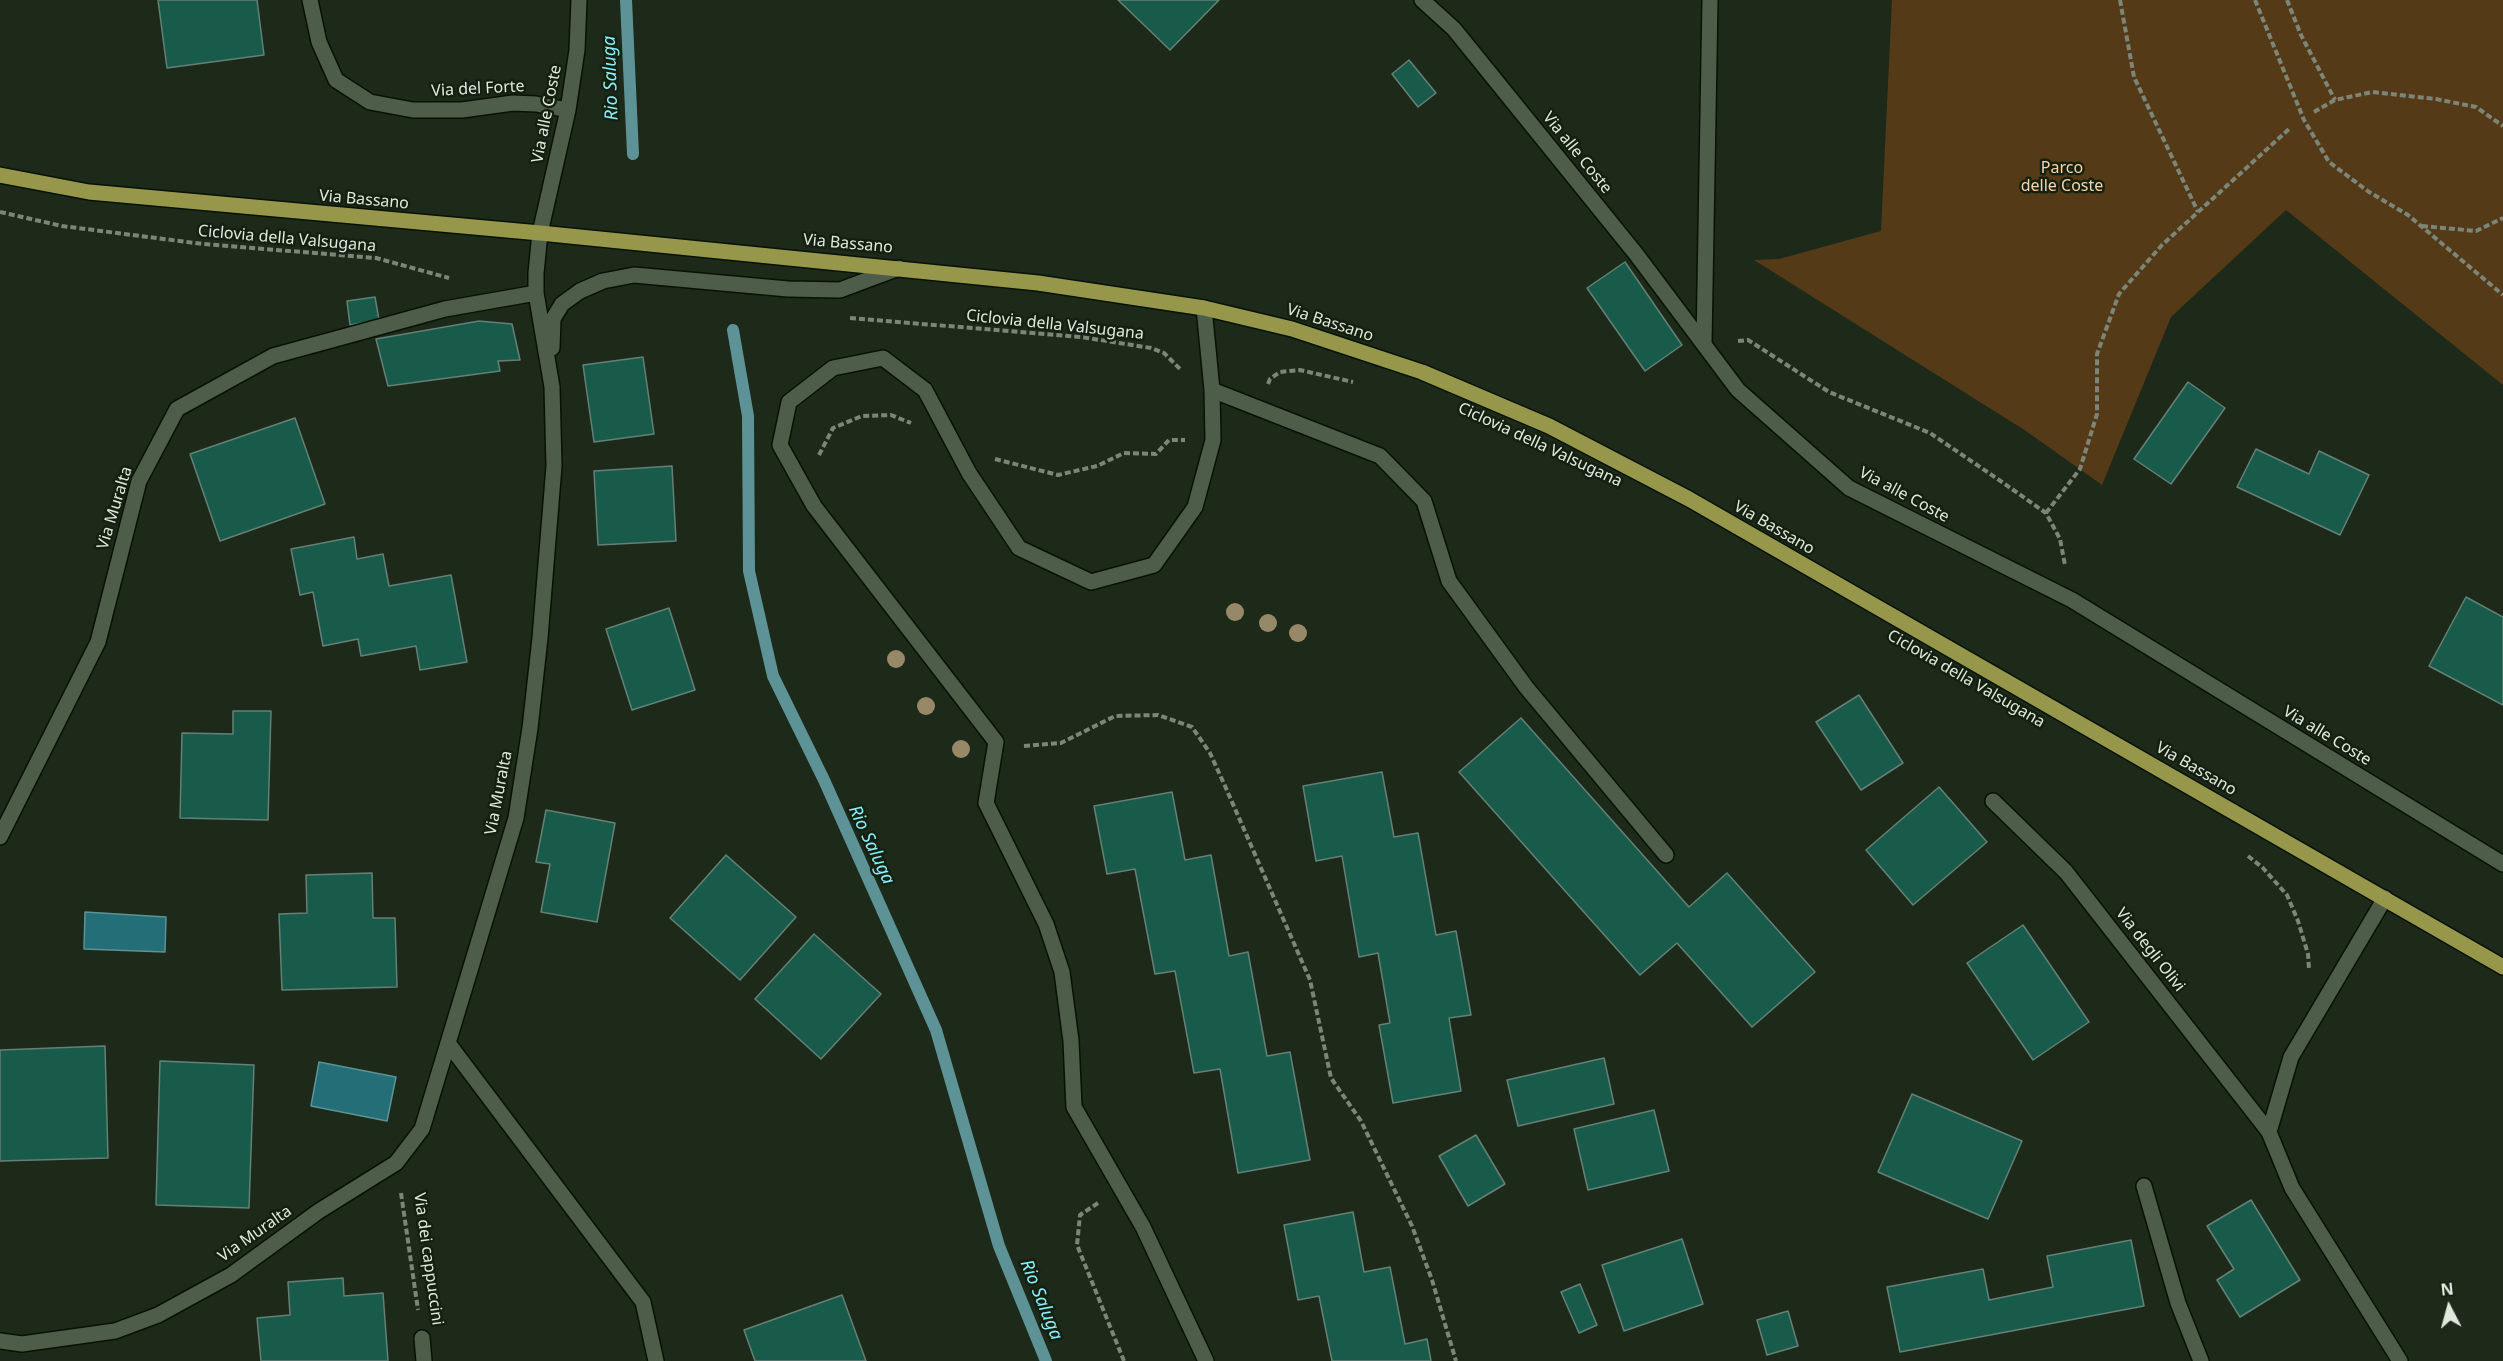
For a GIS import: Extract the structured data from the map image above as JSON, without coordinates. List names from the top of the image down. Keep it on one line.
{"streets":{"main road":["Via Bassano"],"street":["Via del Forte","Via alle Coste","Via Muralta","Via degli Olivi","Via dei cappuccini"],"path":["Ciclovia della Valsugana"]},"crossings":[["Via del Forte","Via alle Coste"],["Via alle Coste","Via Bassano"],["Via alle Coste","Via Muralta"],["Via Bassano","Via Muralta"],["Via Muralta","Via dei cappuccini"]],"water":["Rio Saluga"],"parks":["Parco delle Coste"],"north":"top"}
